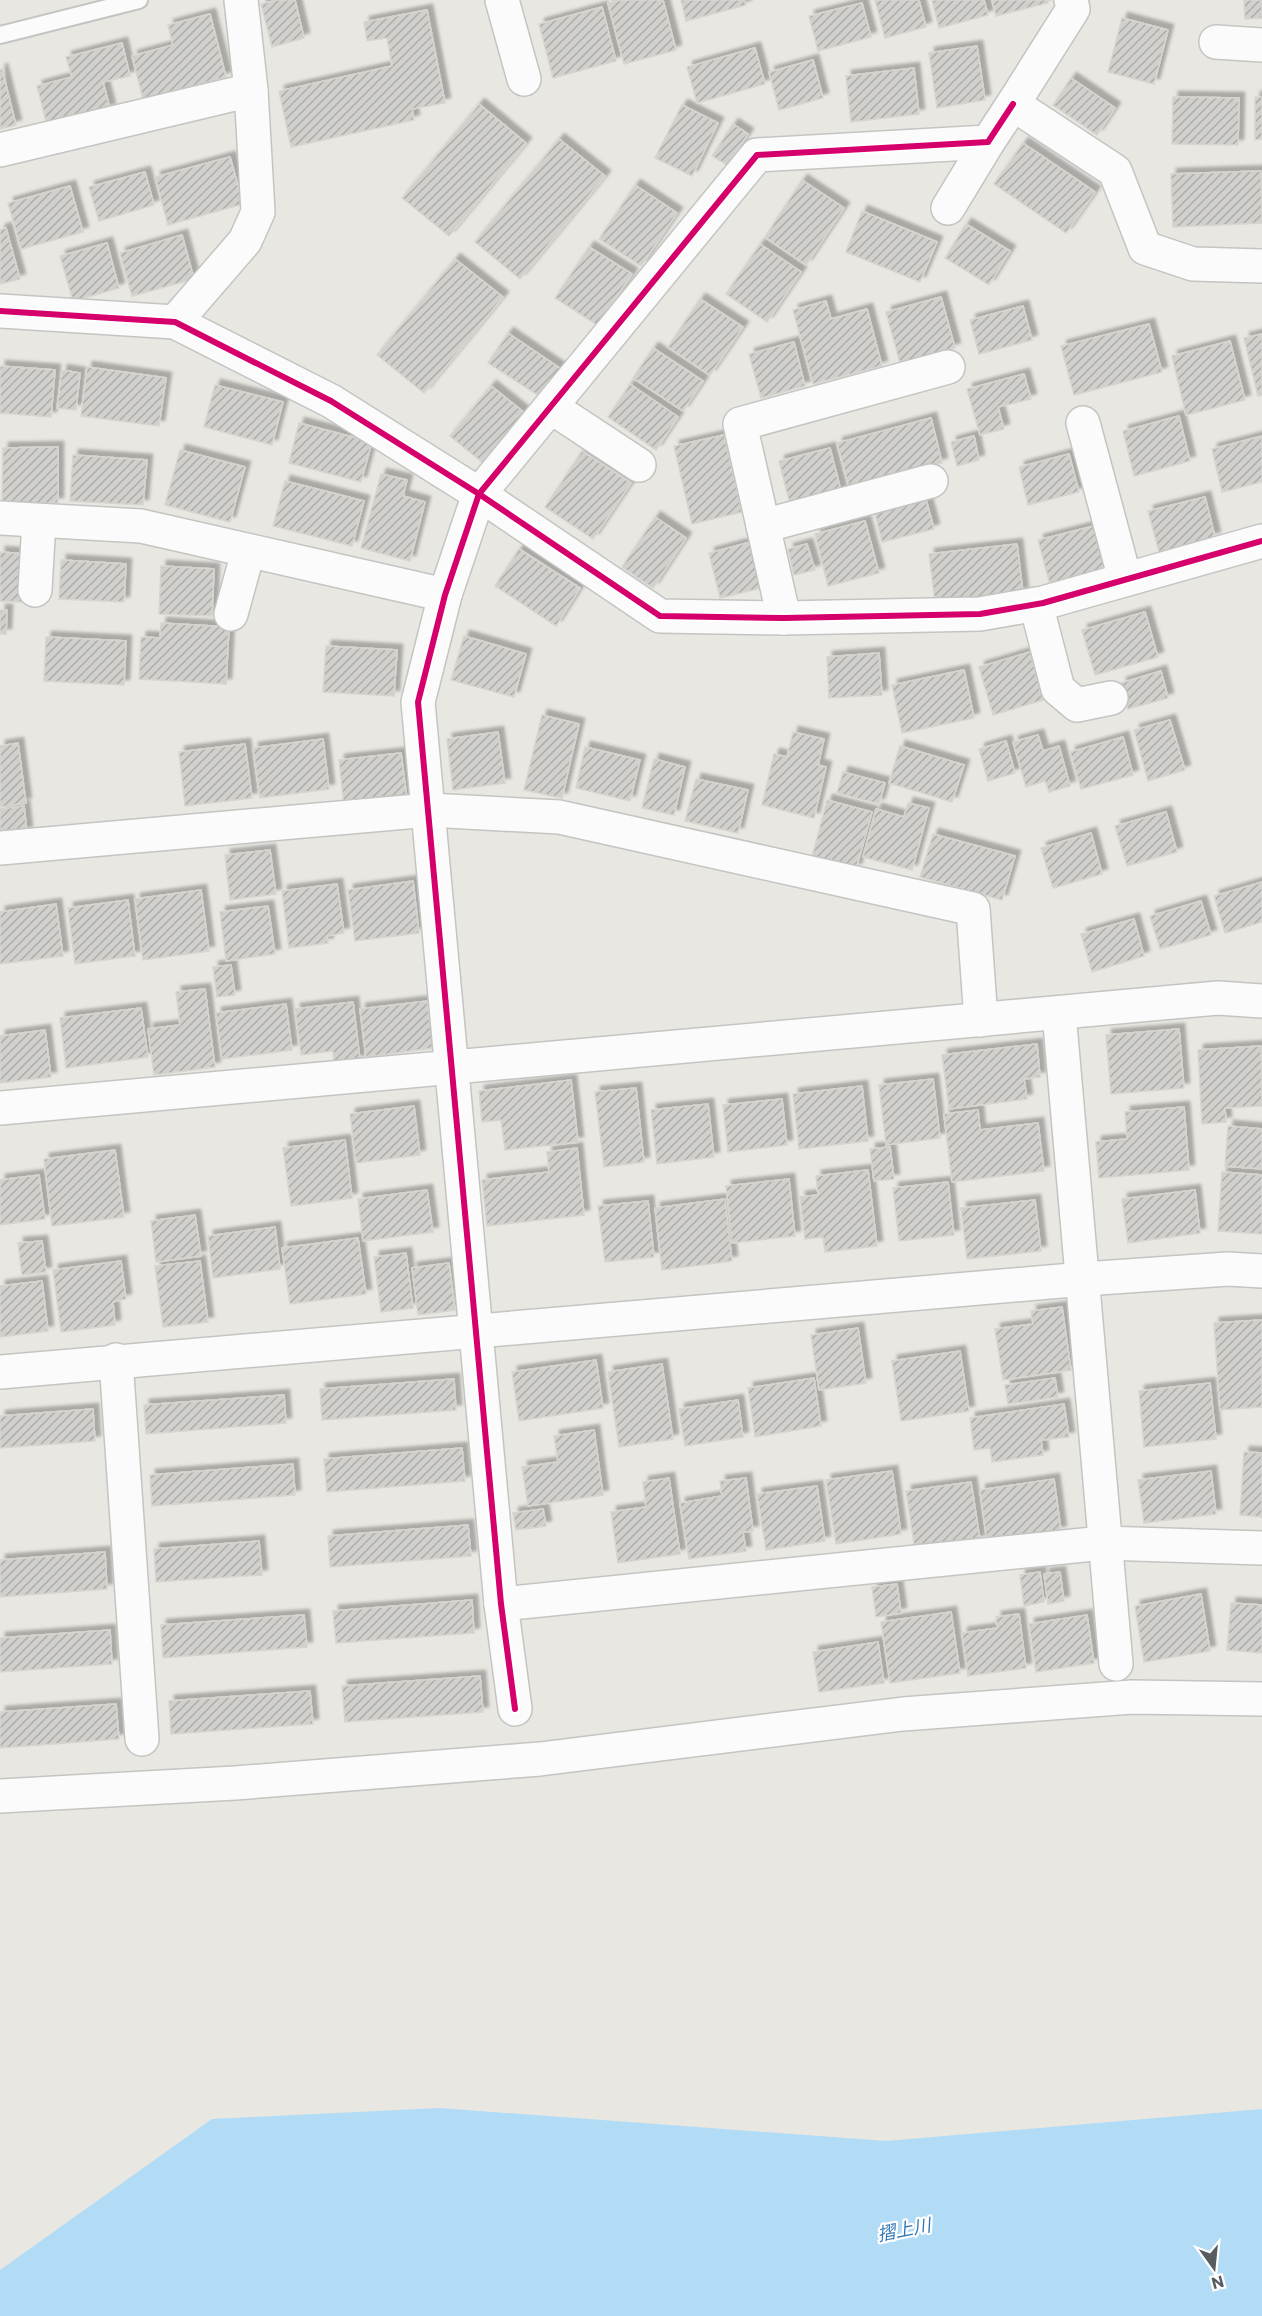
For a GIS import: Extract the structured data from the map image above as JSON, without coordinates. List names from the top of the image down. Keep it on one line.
{"water":["摺上川"],"north":"bottom"}
